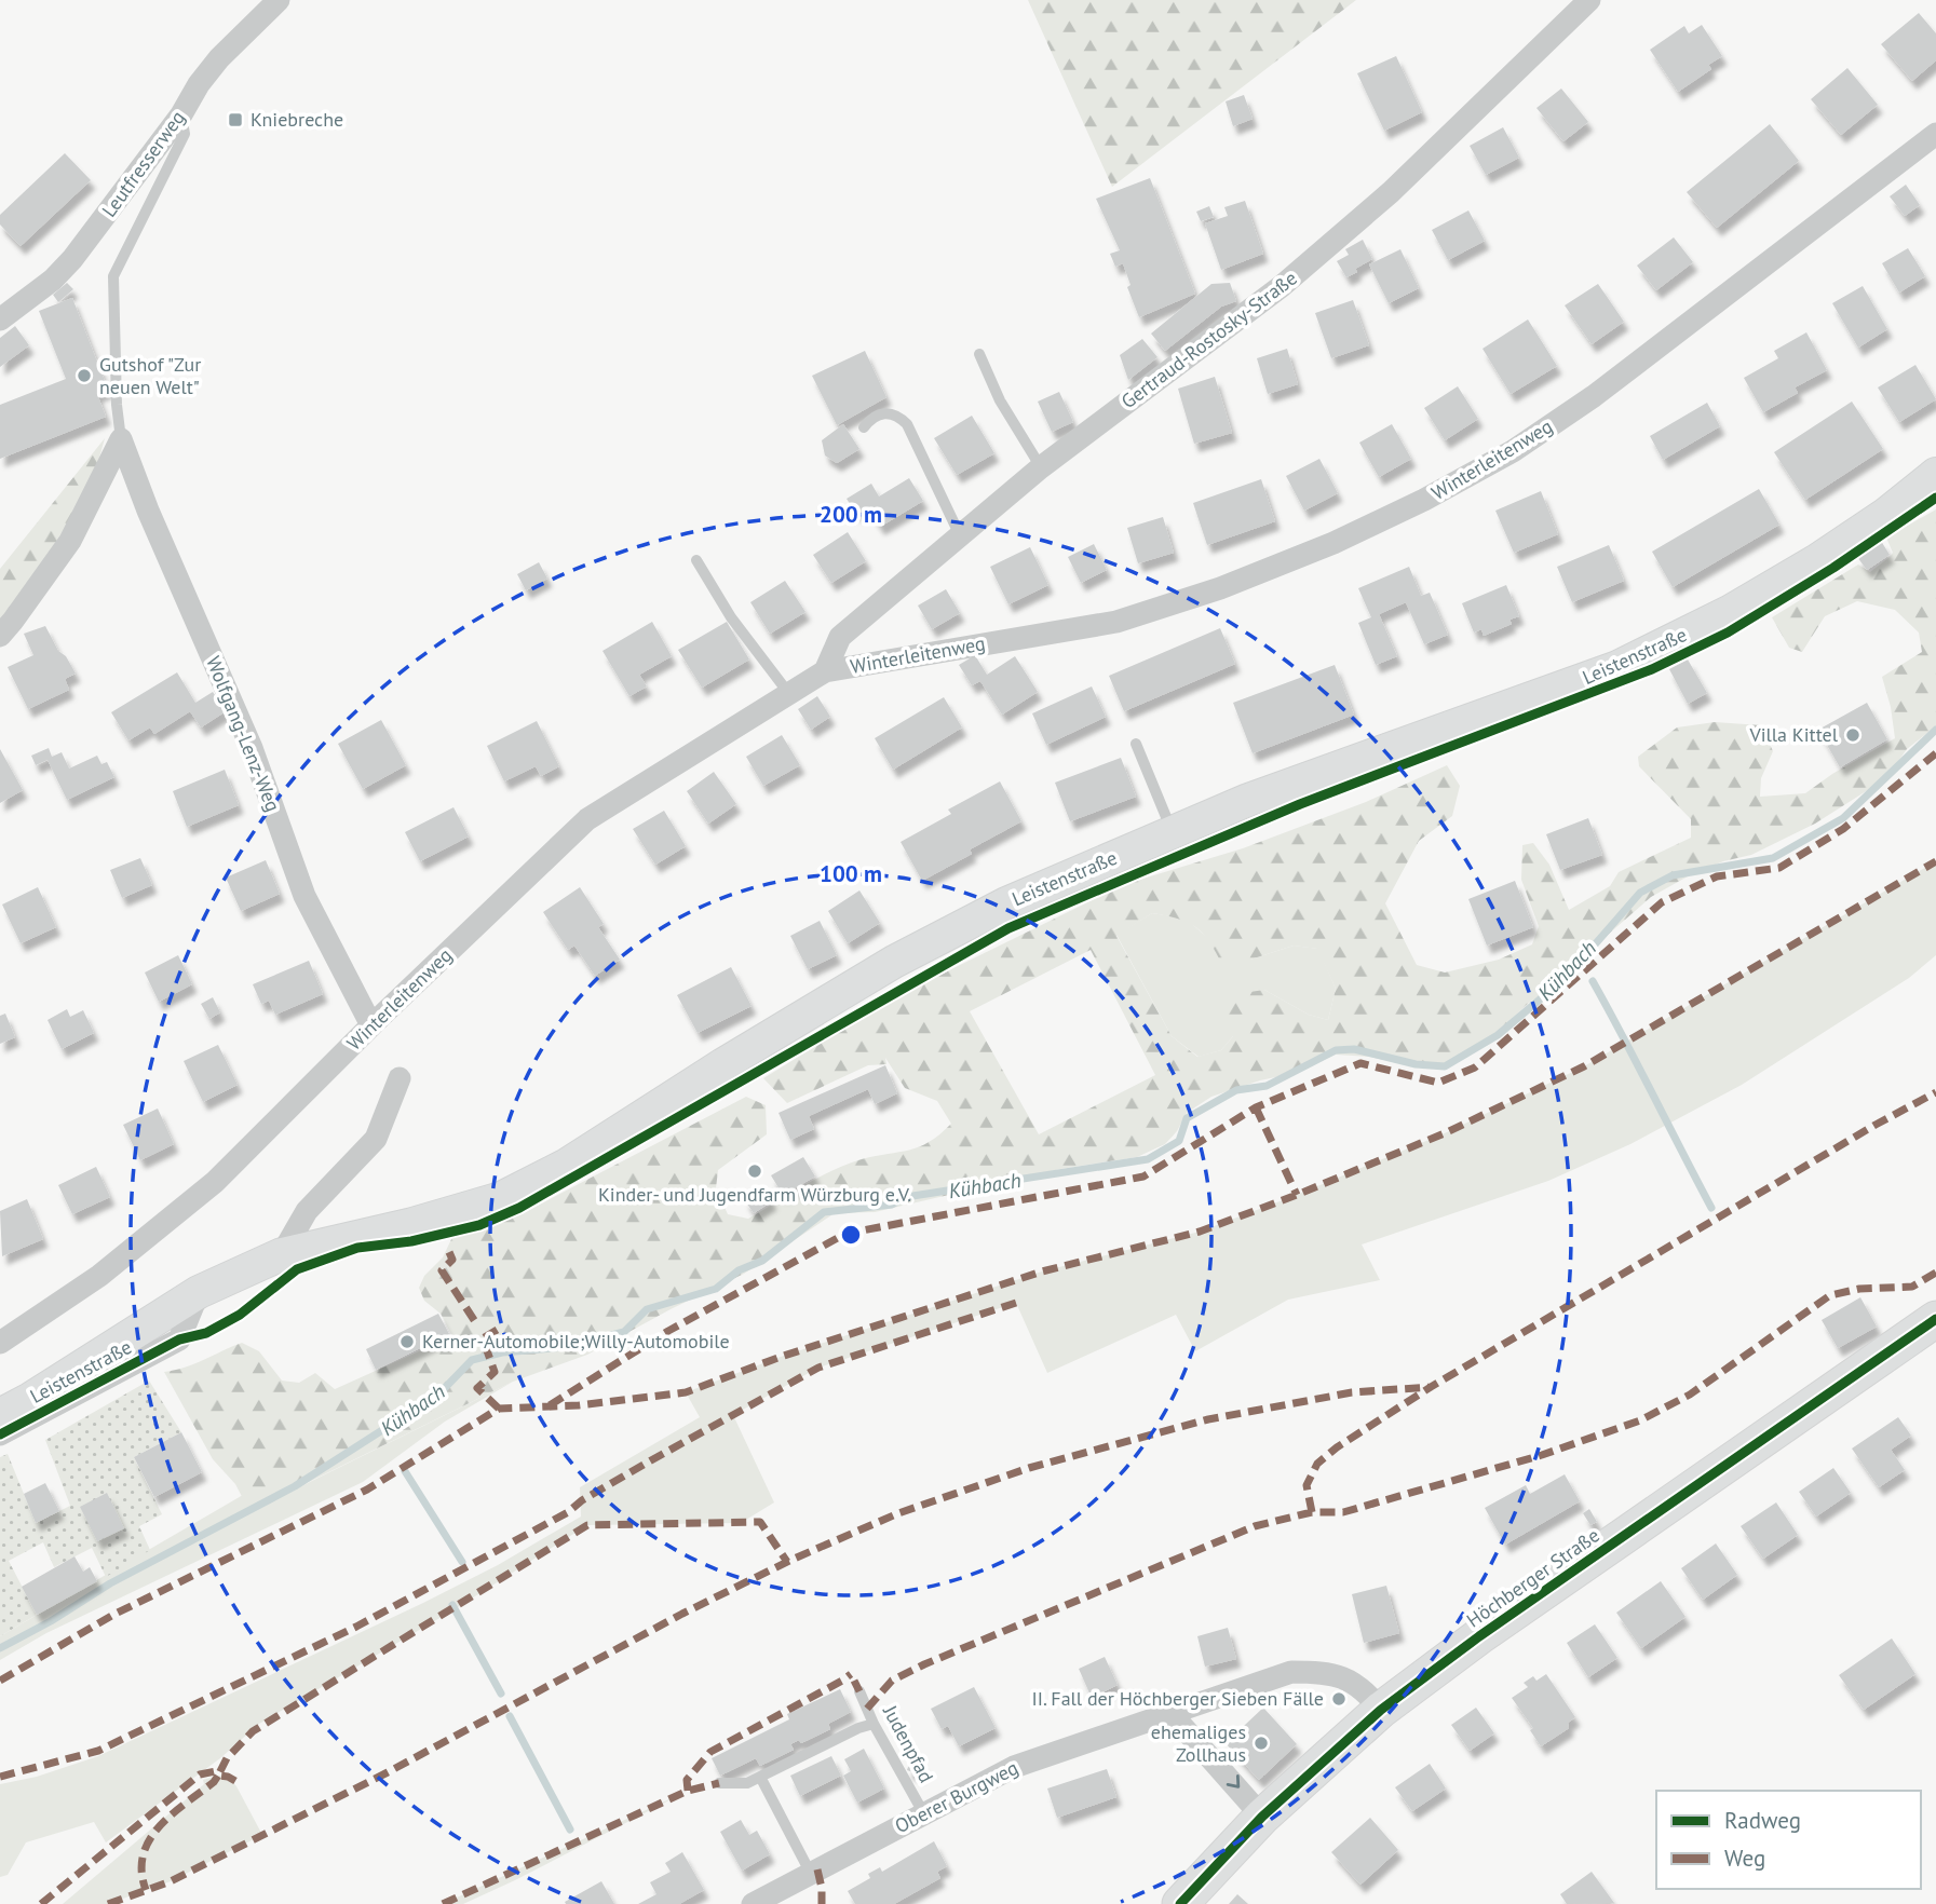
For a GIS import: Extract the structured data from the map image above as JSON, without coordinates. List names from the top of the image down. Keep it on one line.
{"streets":{"main road":["Leistenstraße","Höchberger Straße"],"street":["Leutfresserweg","Gertraud-Rostosky-Straße","Winterleitenweg","Wolfgang-Lenz-Weg","Oberer Burgweg"],"lane":["Judenpfad"]},"crossings":[["Gertraud-Rostosky-Straße","Winterleitenweg"],["Winterleitenweg","Wolfgang-Lenz-Weg"],["Höchberger Straße","Oberer Burgweg"],["Judenpfad","Oberer Burgweg"]],"water":["Kühbach"],"places":{"transit":["Kniebreche"],"other":["Gutshof \"Zur neuen Welt\"","Villa Kittel","Kinder- und Jugendfarm Würzburg e.V.","Kerner-Automobile;Willy-Automobile","II. Fall der Höchberger Sieben Fälle","ehemaliges Zollhaus"]},"legend":["Radweg","Weg"],"rings":["200 m","100 m"]}
